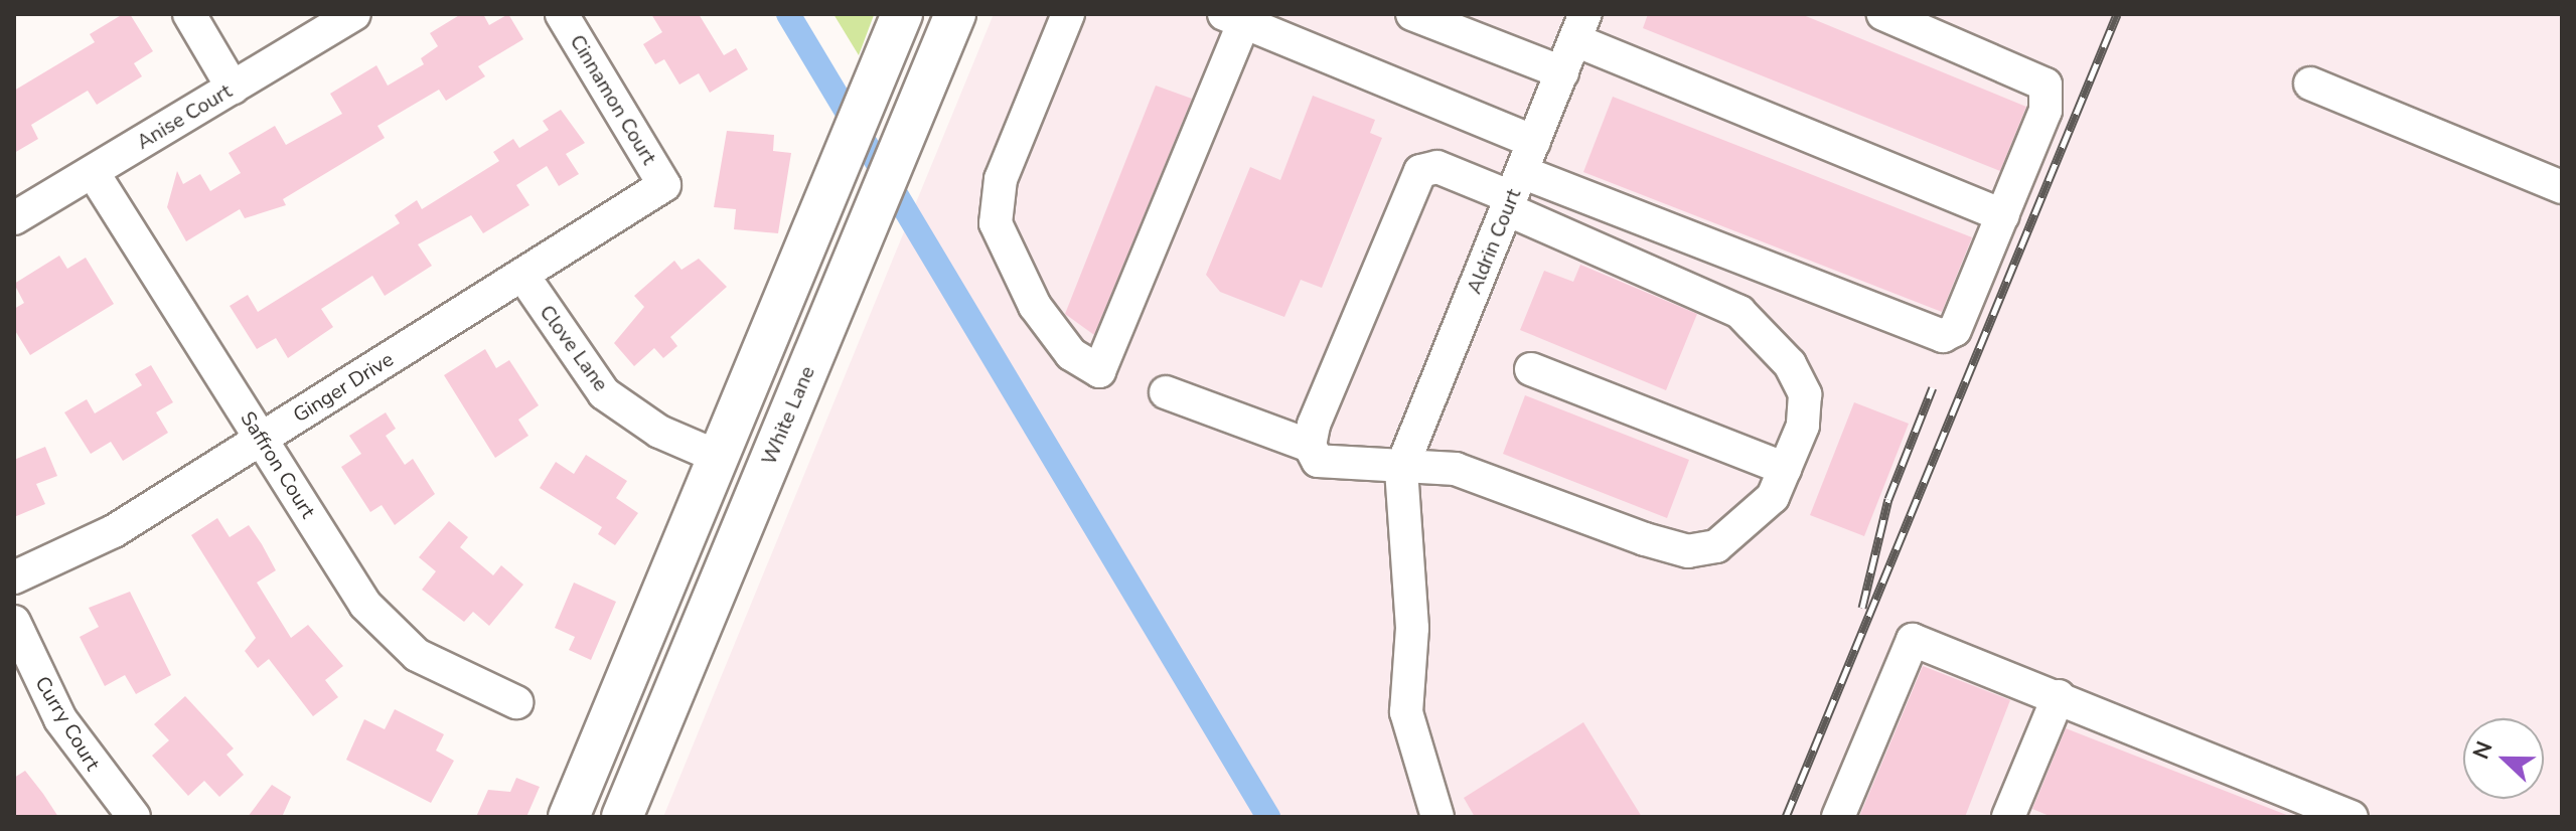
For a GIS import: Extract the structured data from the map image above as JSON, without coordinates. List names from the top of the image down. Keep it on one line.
{"streets":{"main road":["White Lane"],"street":["Cinnamon Court","Anise Court","Aldrin Court","Clove Lane","Ginger Drive","Saffron Court","Curry Court"]},"crossings":[["Cinnamon Court","Ginger Drive"],["Anise Court","Saffron Court"],["Clove Lane","Ginger Drive"],["Ginger Drive","Saffron Court"]],"north":"left"}
